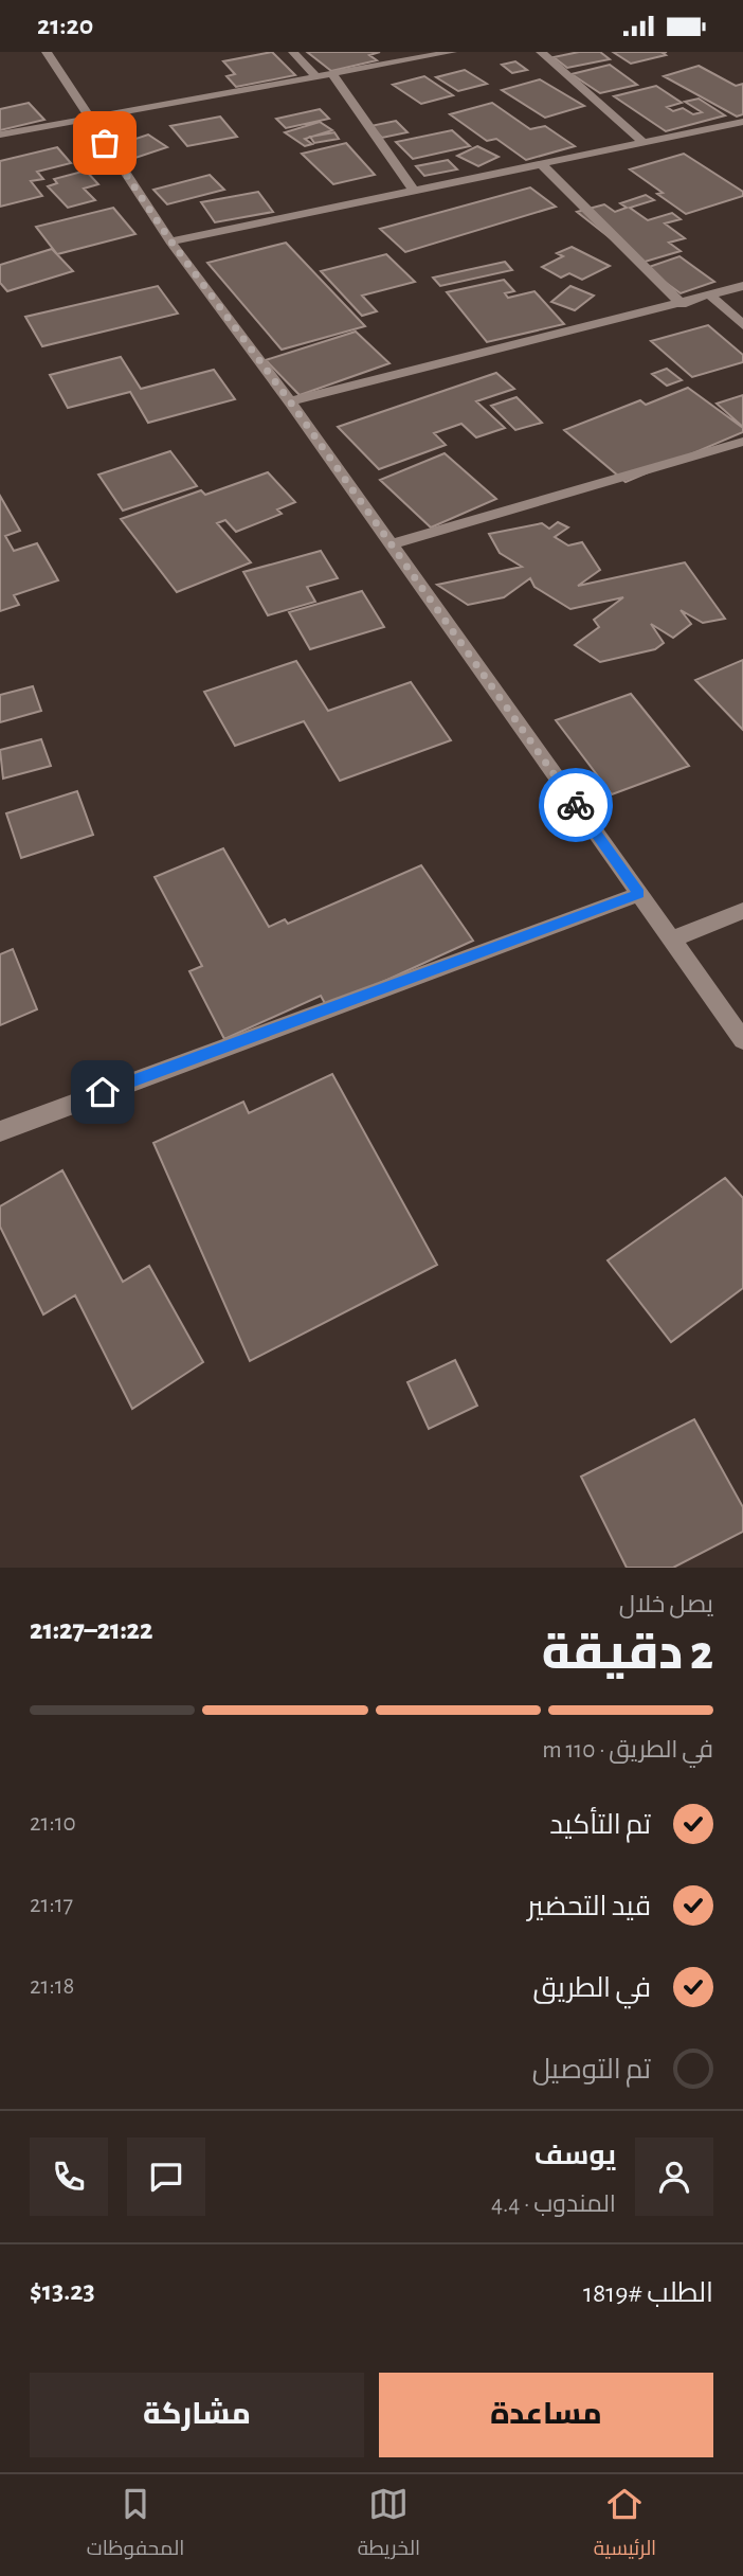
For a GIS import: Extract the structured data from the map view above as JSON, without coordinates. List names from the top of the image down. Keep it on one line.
{"page":{"status":"21:20","heading":["2 دقيقة","يصل خلال","21:22–21:27"],"panel":["يوسف","المندوب · 4.4","الطلب #1819","$13.23"],"bar":"في الطريق · 110 m","list":[["تم التأكيد","21:10"],["قيد التحضير","21:17"],["في الطريق","21:18"],"تم التوصيل"],"buttons":["مساعدة","مشاركة"],"tabs":["الرئيسية","الخريطة","المحفوظات"]}}
